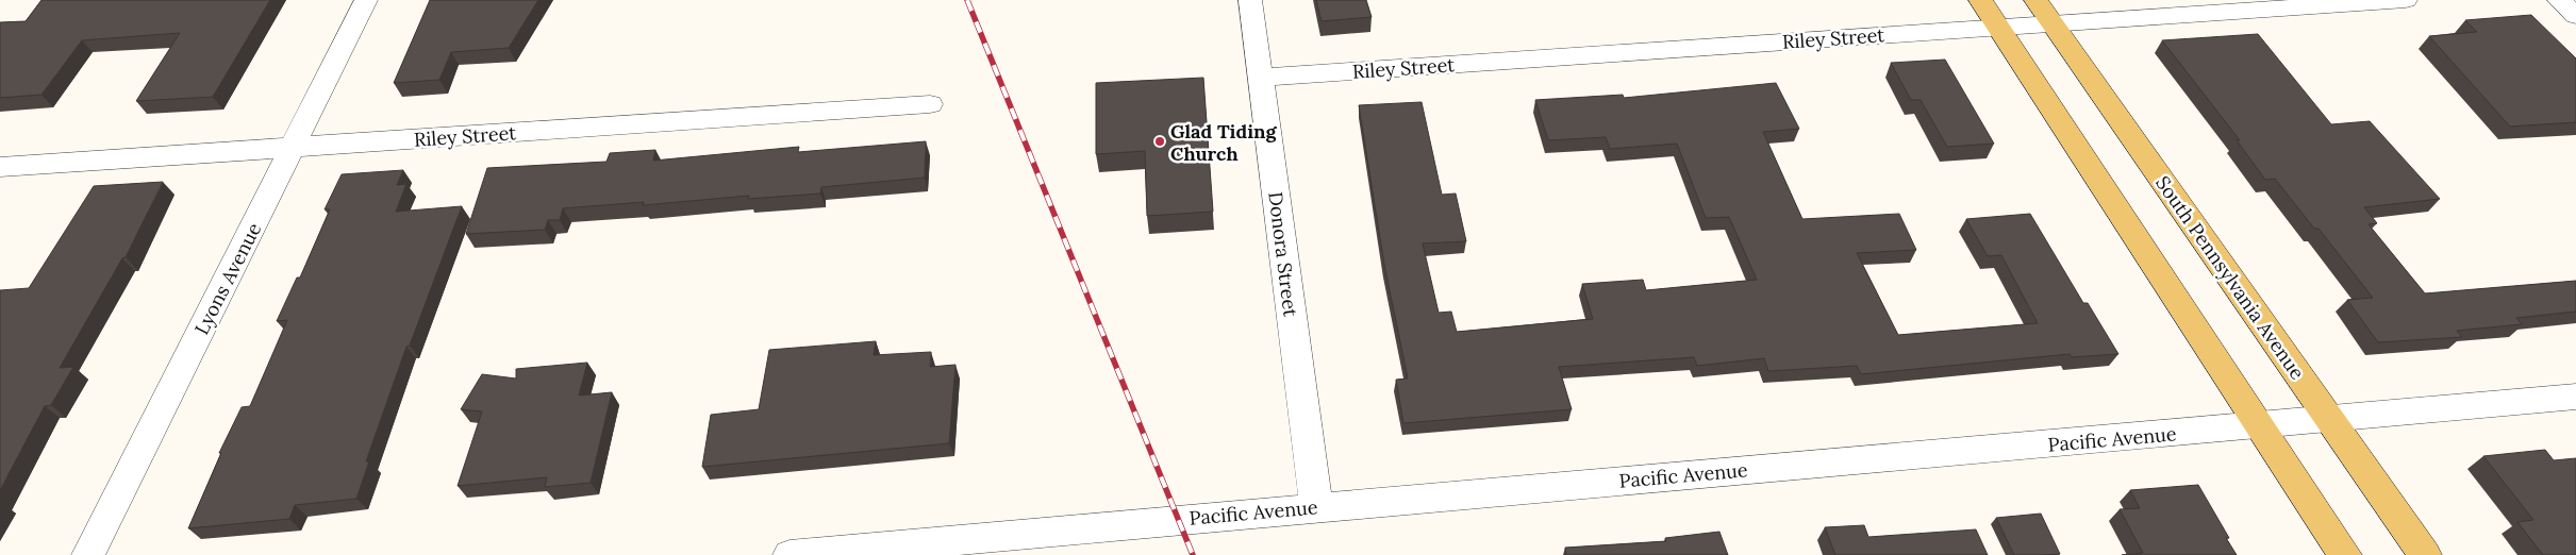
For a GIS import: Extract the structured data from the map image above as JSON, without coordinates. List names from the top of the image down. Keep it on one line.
{"streets":{"main road":["South Pennsylvania Avenue"],"street":["Riley Street","Donora Street","Lyons Avenue","Pacific Avenue"]},"crossings":[["Riley Street","Donora Street"],["Riley Street","South Pennsylvania Avenue"],["Riley Street","Lyons Avenue"],["Donora Street","Pacific Avenue"],["South Pennsylvania Avenue","Pacific Avenue"]],"places":["Glad Tiding Church"]}
